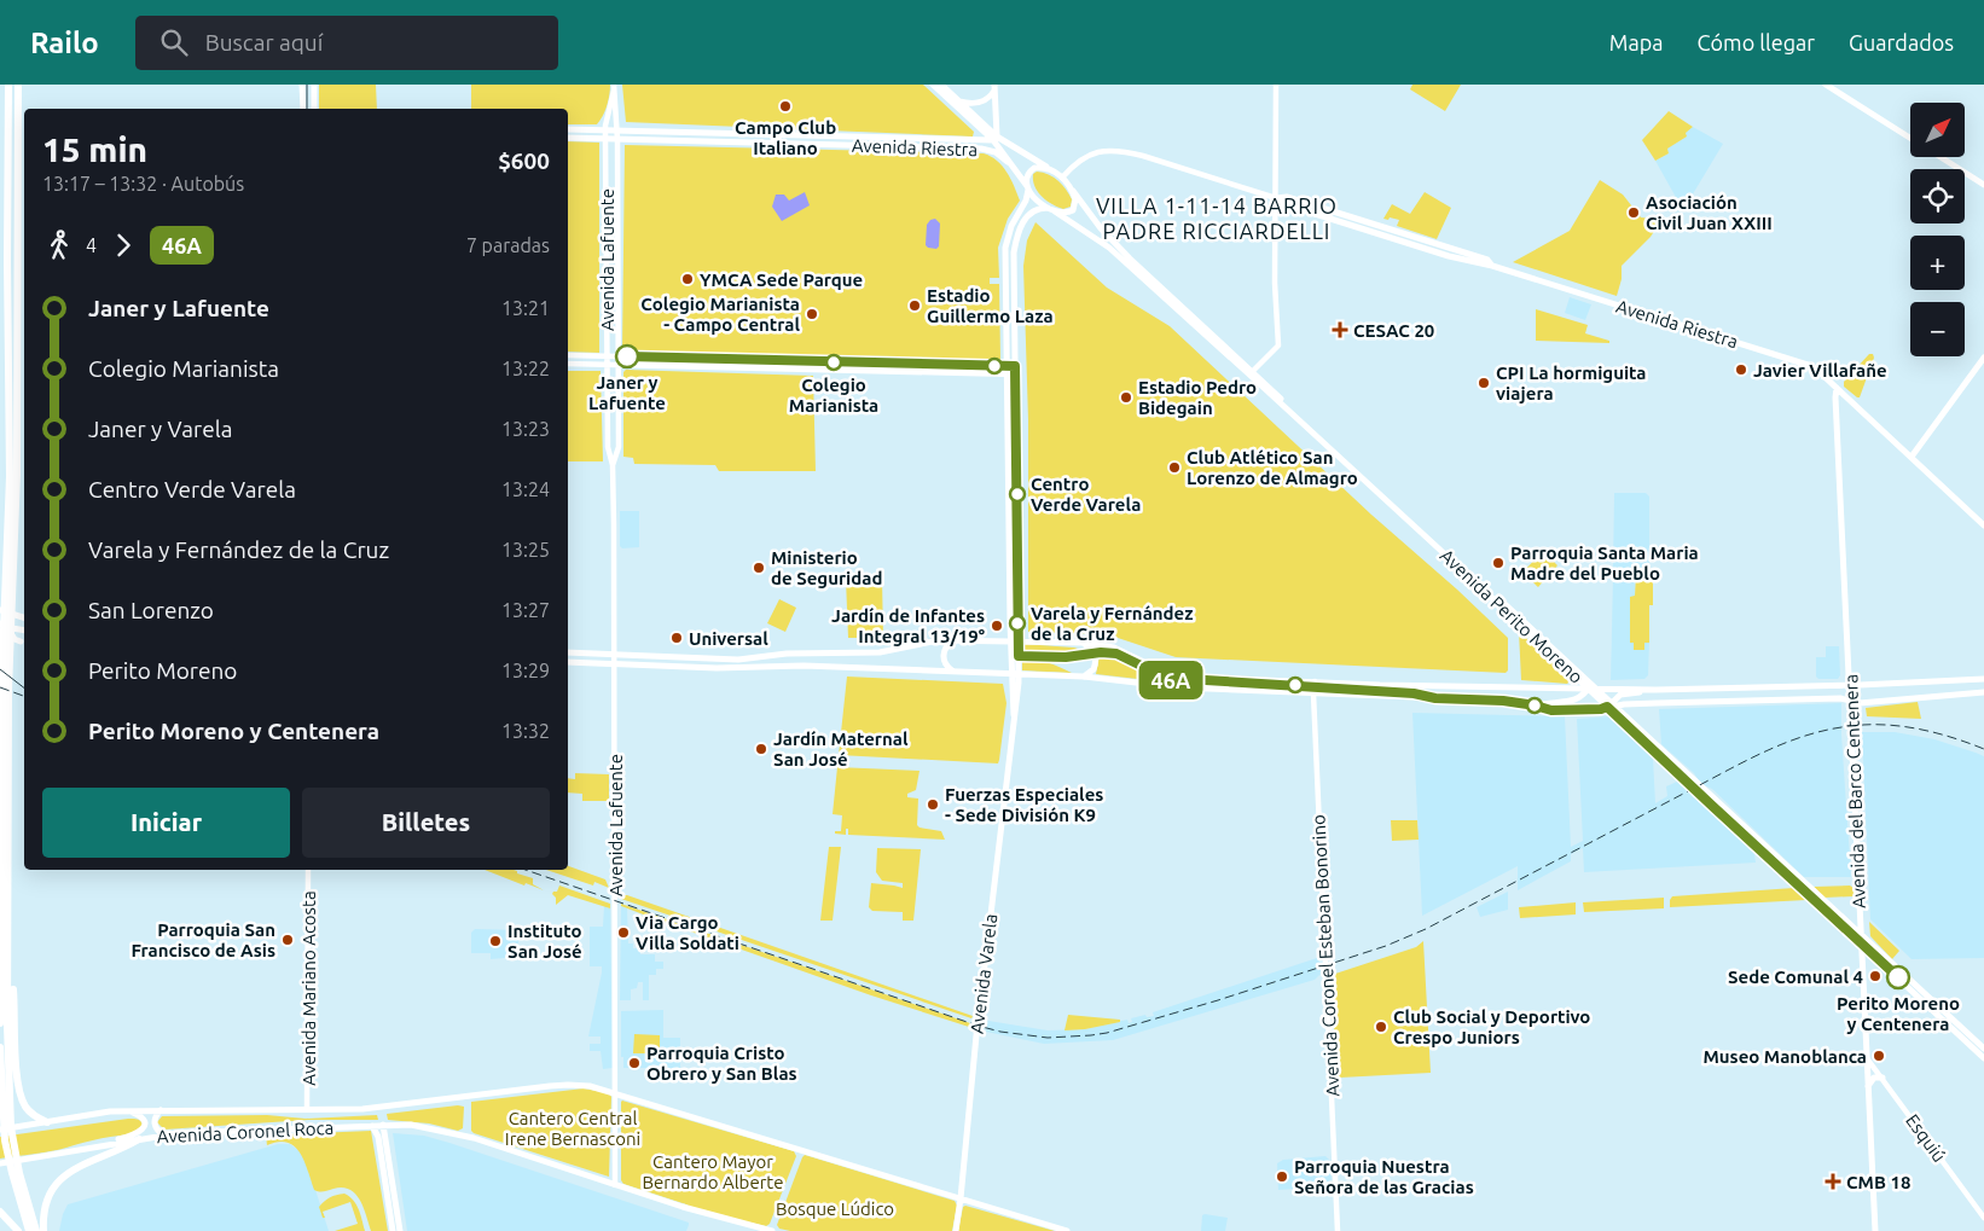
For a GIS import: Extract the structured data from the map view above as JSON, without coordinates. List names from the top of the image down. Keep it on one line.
{"streets":{"main road":["Avenida Riestra","Avenida Perito Moreno","Avenida del Barco Centenera","Avenida Varela","Avenida Coronel Roca"],"street":["Avenida Lafuente","Avenida Coronel Esteban Bonorino","Avenida Mariano Acosta","Esquiú"]},"crossings":[["Avenida Riestra","Avenida Lafuente"],["Avenida Riestra","Avenida Perito Moreno"],["Avenida Riestra","Avenida del Barco Centenera"],["Avenida Lafuente","Avenida Coronel Roca"],["Avenida Perito Moreno","Avenida del Barco Centenera"],["Avenida Perito Moreno","Avenida Varela"],["Avenida del Barco Centenera","Esquiú"],["Avenida Varela","Avenida Coronel Roca"],["Avenida Mariano Acosta","Avenida Coronel Roca"]],"districts":["VILLA 1-11-14 BARRIO PADRE RICCIARDELLI"],"parks":["Cantero Central Irene Bernasconi","Cantero Mayor Bernardo Alberte","Bosque Lúdico"],"places":{"other":["Campo Club Italiano","Asociación Civil Juan XXIII","YMCA Sede Parque","Estadio Guillermo Laza","Colegio Marianista - Campo Central","Janer y Lafuente","Colegio Marianista","Javier Villafañe","CPI La hormiguita viajera","Estadio Pedro Bidegain","Club Atlético San Lorenzo de Almagro","Centro Verde Varela","Parroquia Santa Maria Madre del Pueblo","Ministerio de Seguridad","Varela y Fernández de la Cruz","Jardín de Infantes Integral 13/19°","Universal","Jardín Maternal San José","Fuerzas Especiales - Sede División K9","Via Cargo Villa Soldati","Parroquia San Francisco de Asis","Instituto San José","Sede Comunal 4","Perito Moreno y Centenera","Club Social y Deportivo Crespo Juniors","Museo Manoblanca","Parroquia Cristo Obrero y San Blas","Parroquia Nuestra Señora de las Gracias"],"health":["CESAC 20","CMB 18"]},"lines":["bus line 46A"],"north":"top right","page":{"header":"Railo","search":"Buscar aquí","nav":["Mapa","Cómo llegar","Guardados"],"on_map":"46A","map_buttons":["+","−"],"heading":["15 min","13:17 – 13:32 · Autobús","$600"],"legs":["4","46A","7 paradas"],"list":[{"name":"Janer y Lafuente","value":"13:21"},{"name":"Colegio Marianista","value":"13:22"},{"name":"Janer y Varela","value":"13:23"},{"name":"Centro Verde Varela","value":"13:24"},{"name":"Varela y Fernández de la Cruz","value":"13:25"},{"name":"San Lorenzo","value":"13:27"},{"name":"Perito Moreno","value":"13:29"},{"name":"Perito Moreno y Centenera","value":"13:32"}],"buttons":["Iniciar","Billetes"]}}
